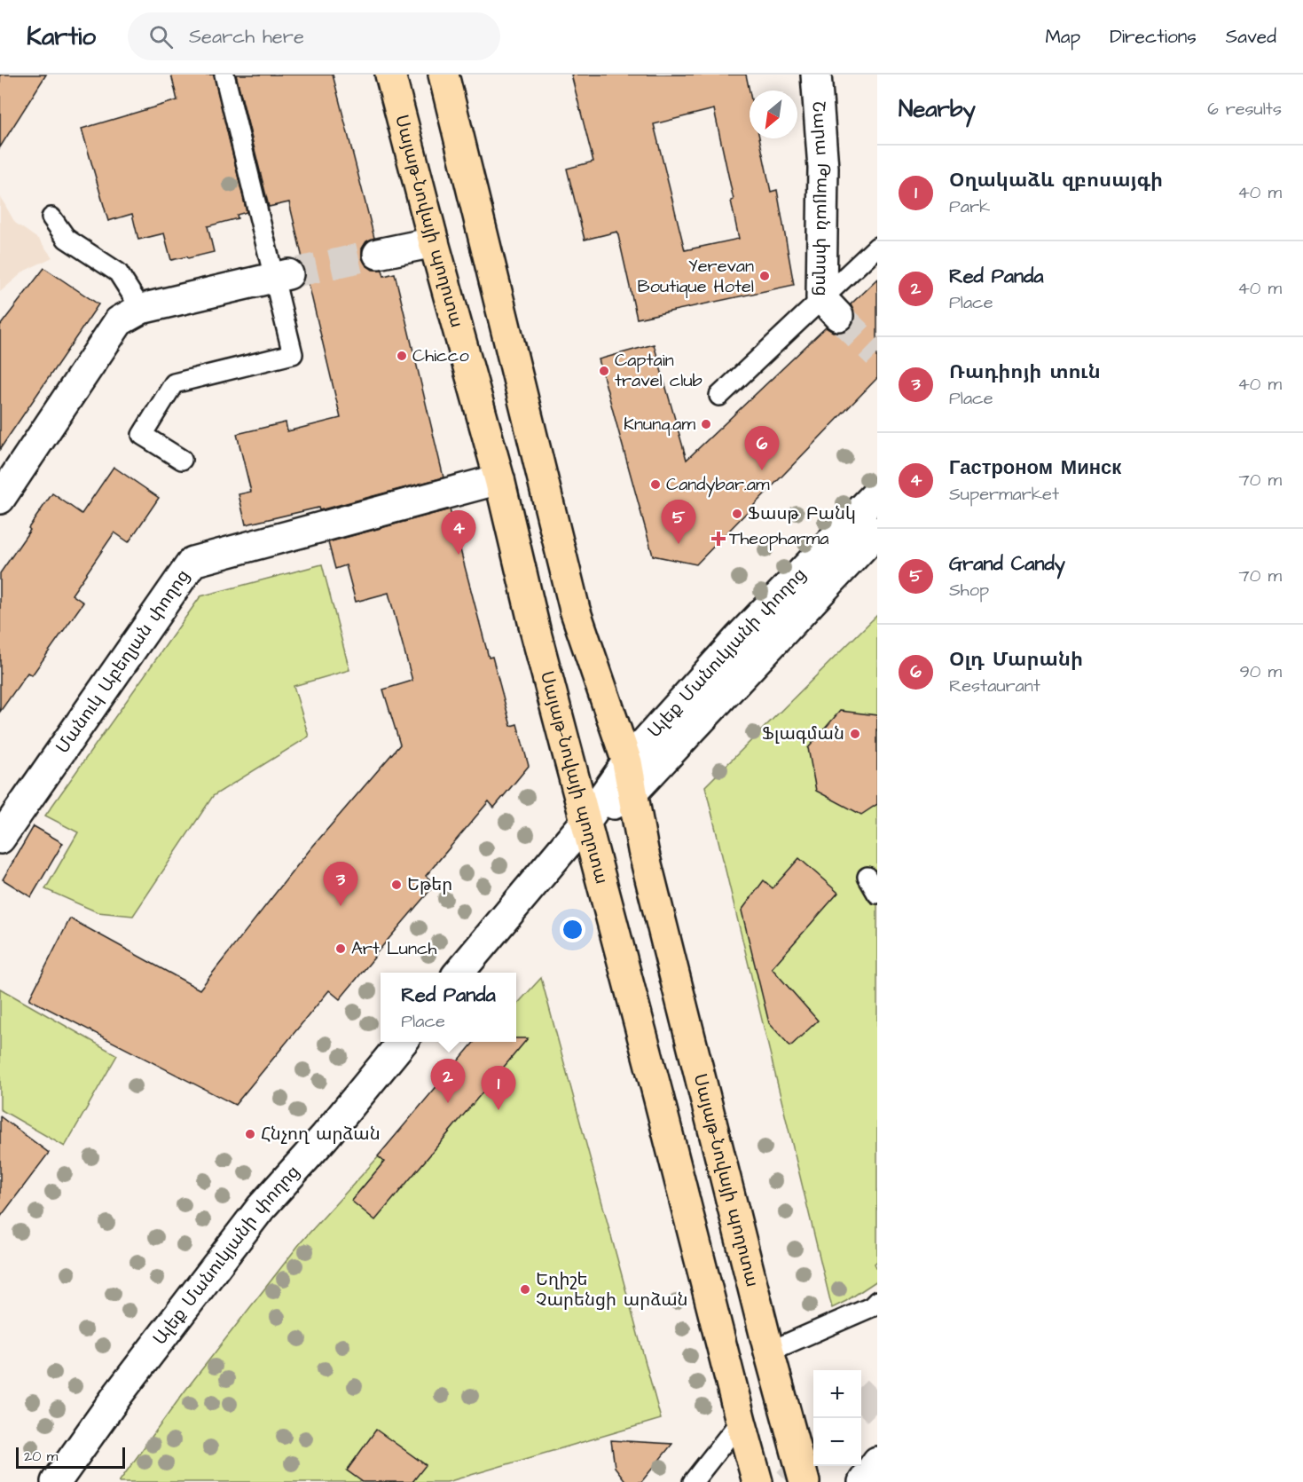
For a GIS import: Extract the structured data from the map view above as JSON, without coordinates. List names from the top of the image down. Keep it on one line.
{"streets":{"main road":["Սայաթ-Նովայի պողոտա"],"street":["Շարա Թալյան փողոց","Ալեք Մանուկյանի փողոց","Մանուկ Աբեղյան փողոց"]},"crossings":[["Սայաթ-Նովայի պողոտա","Ալեք Մանուկյանի փողոց"],["Սայաթ-Նովայի պողոտա","Մանուկ Աբեղյան փողոց"]],"places":{"other":["Yerevan Boutique Hotel","Chicco","Captain travel club","Knunq.am","Candybar.am","Ֆասթ Բանկ","Ֆլագման","Եթեր","Art Lunch","Հնչող արձան","Եղիշե Չարենցի արձան"],"health":["Theopharma"]},"scale_bar":"20 m","north":"bottom left","page":{"header":"Kartio","search":"Search here","nav":["Map","Directions","Saved"],"heading":["Nearby","6 results"],"list":[{"mark":"1","name":"Օղակաձև զբոսայգի","note":"Park","value":"40 m"},{"mark":"2","name":"Red Panda","note":"Place","value":"40 m"},{"mark":"3","name":"Ռադիոյի տուն","note":"Place","value":"40 m"},{"mark":"4","name":"Гастроном Минск","note":"Supermarket","value":"70 m"},{"mark":"5","name":"Grand Candy","note":"Shop","value":"70 m"},{"mark":"6","name":"Օլդ Մարանի","note":"Restaurant","value":"90 m"}],"pins":["6","5","4","3","2","1"],"popup":["Red Panda","Place"],"map_buttons":["+","−"],"scale":"20 m"}}
